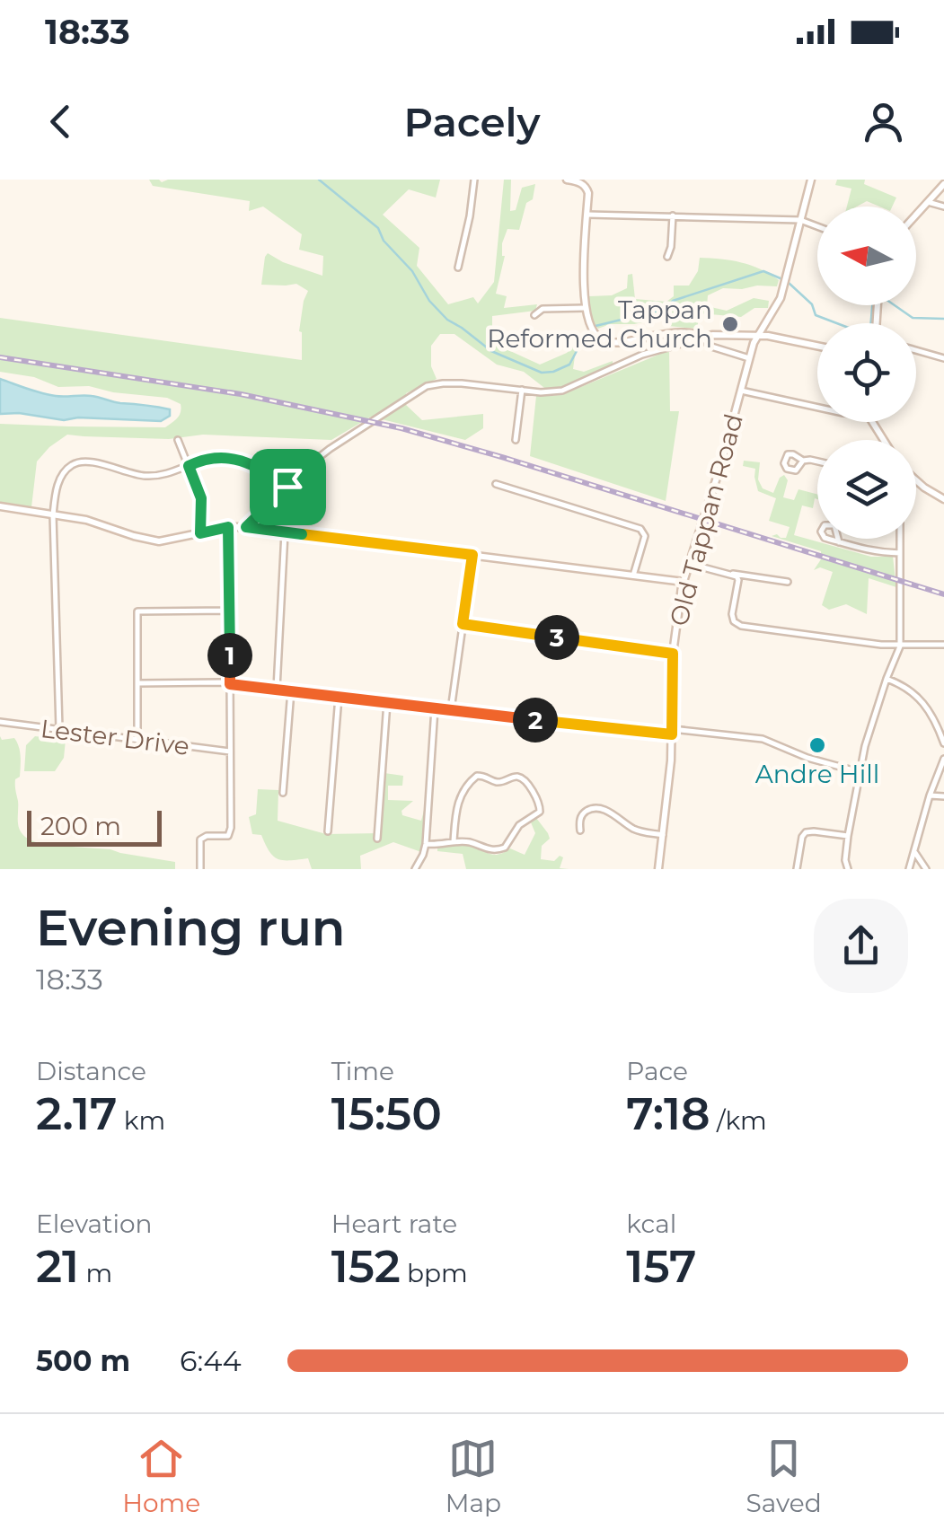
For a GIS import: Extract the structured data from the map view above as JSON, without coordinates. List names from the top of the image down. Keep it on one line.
{"streets":{"street":["Old Tappan Road","Lester Drive"]},"places":["Tappan Reformed Church","Andre Hill"],"scale_bar":"200 m","north":"left","page":{"status":"18:33","header":"Pacely","pins":["3","1","2"],"scale":"200 m","heading":["Evening run","18:33"],"stats":[["Distance","2.17 km"],["Time","15:50"],["Pace","7:18 /km"],["Elevation","21 m"],["Heart rate","152 bpm"],["kcal","157"]],"list":[{"name":"500 m","note":"6:44"}],"tabs":["Home","Map","Saved"]}}
